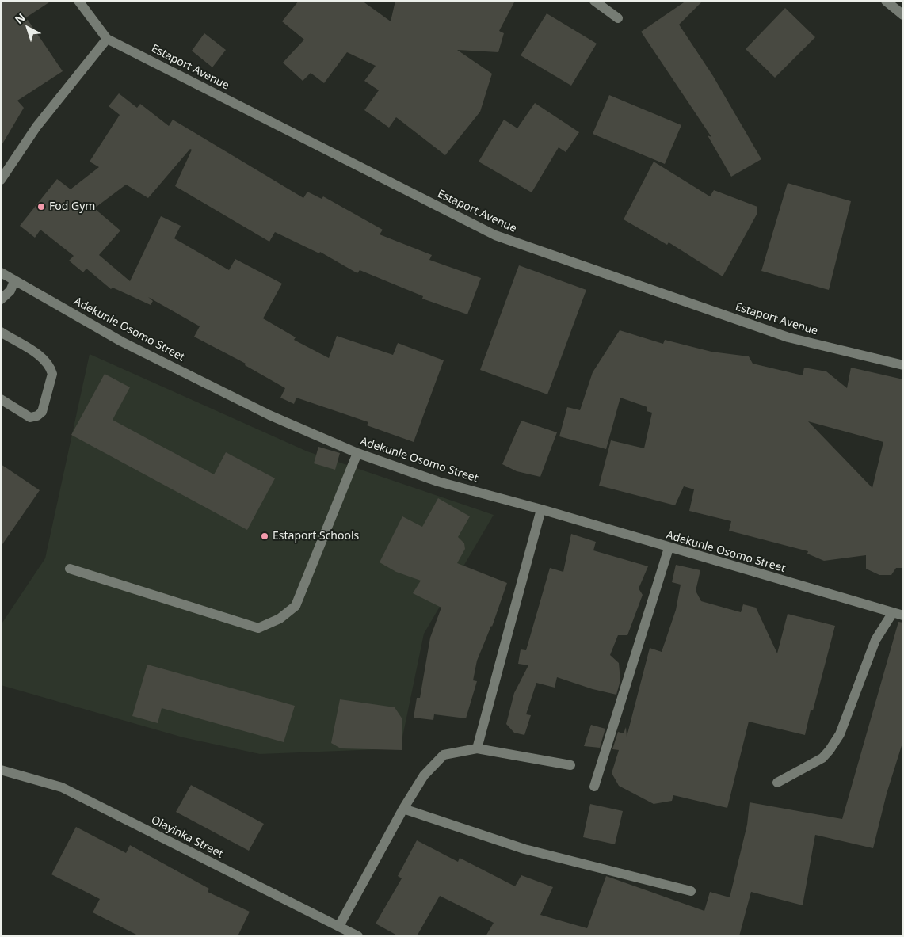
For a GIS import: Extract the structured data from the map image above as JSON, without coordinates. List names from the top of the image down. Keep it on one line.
{"streets":{"street":["Estaport Avenue","Adekunle Osomo Street","Olayinka Street"]},"places":["Fod Gym","Estaport Schools"],"north":"top left"}
